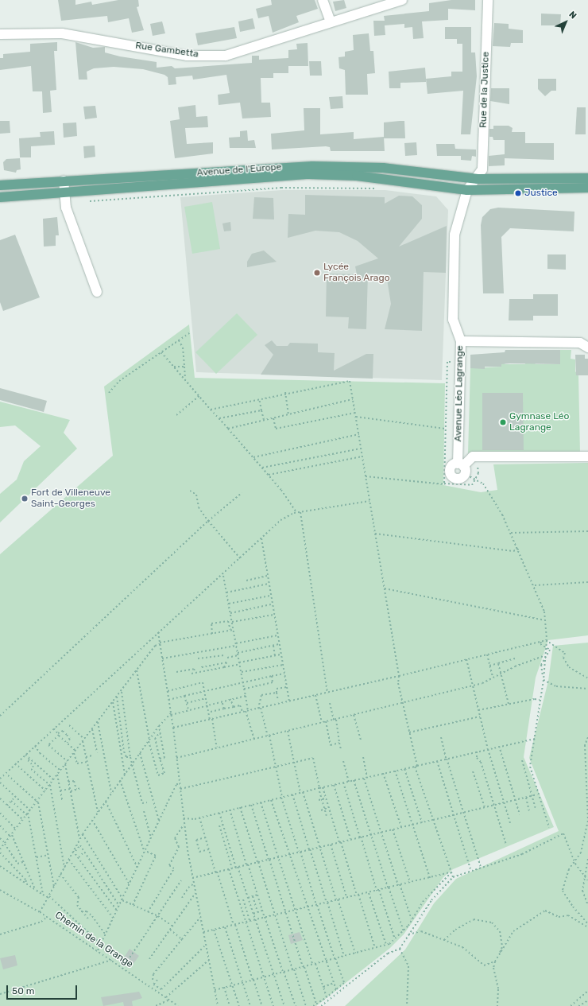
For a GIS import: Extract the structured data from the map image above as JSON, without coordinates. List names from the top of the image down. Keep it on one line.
{"streets":{"main road":["Avenue de l'Europe"],"street":["Rue Gambetta","Rue de la Justice","Avenue Léo Lagrange"],"path":["Chemin de la Grange"]},"crossings":[["Rue de la Justice","Avenue de l'Europe"],["Rue de la Justice","Avenue Léo Lagrange"],["Avenue de l'Europe","Avenue Léo Lagrange"]],"places":["Justice","Lycée François Arago","Gymnase Léo Lagrange","Fort de Villeneuve Saint-Georges"],"scale_bar":"50 m","north":"top right"}
